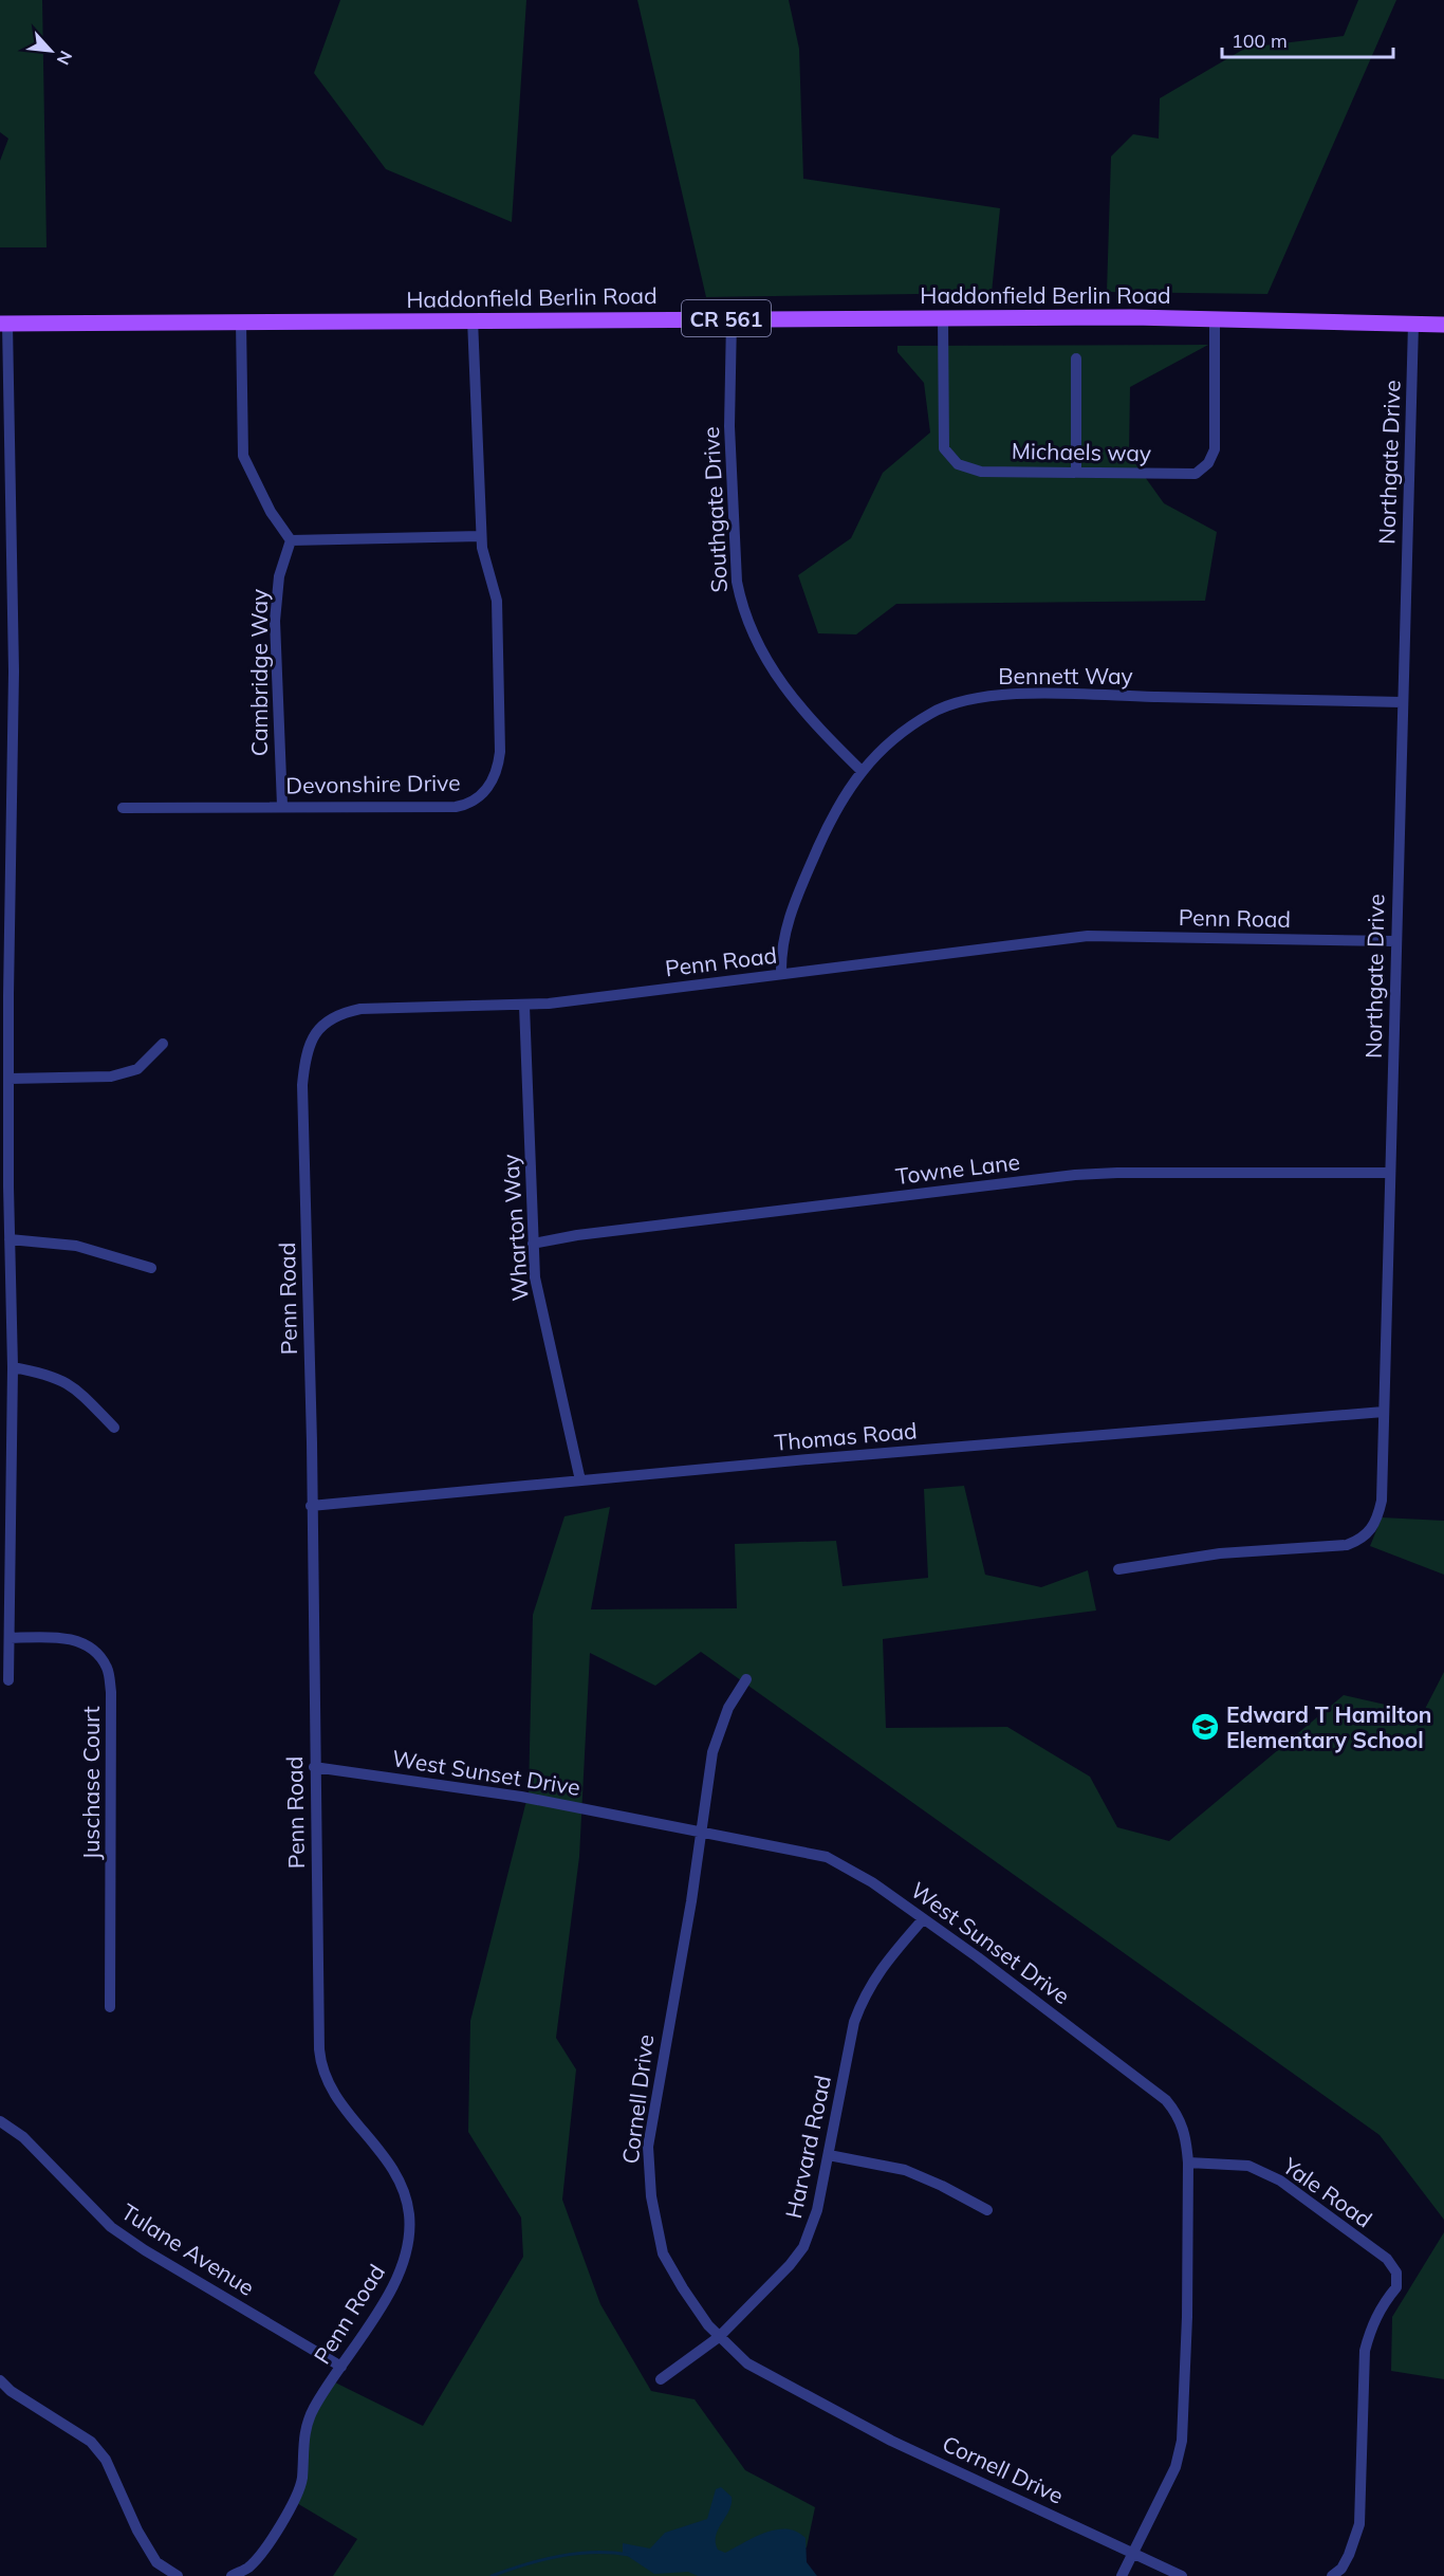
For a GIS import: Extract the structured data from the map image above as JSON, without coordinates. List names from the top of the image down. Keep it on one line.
{"streets":{"main road":["Haddonfield Berlin Road","CR 561"],"street":["Michaels way","Northgate Drive","Southgate Drive","Cambridge Way","Bennett Way","Devonshire Drive","Penn Road","Towne Lane","Wharton Way","Thomas Road","West Sunset Drive","Juschase Court","Cornell Drive","Harvard Road","Yale Road","Tulane Avenue"]},"crossings":[["Haddonfield Berlin Road","Michaels way"],["Haddonfield Berlin Road","Northgate Drive"],["Haddonfield Berlin Road","Southgate Drive"],["Haddonfield Berlin Road","Devonshire Drive"],["Northgate Drive","Bennett Way"],["Northgate Drive","Penn Road"],["Northgate Drive","Towne Lane"],["Northgate Drive","Thomas Road"],["Southgate Drive","Bennett Way"],["Cambridge Way","Devonshire Drive"],["Bennett Way","Penn Road"],["Penn Road","Wharton Way"],["Penn Road","Thomas Road"],["Penn Road","West Sunset Drive"],["Penn Road","Tulane Avenue"],["Towne Lane","Wharton Way"],["Wharton Way","Thomas Road"],["West Sunset Drive","Cornell Drive"],["West Sunset Drive","Harvard Road"],["West Sunset Drive","Yale Road"],["Cornell Drive","Harvard Road"]],"places":{"school or university":["Edward T Hamilton Elementary School"]},"scale_bar":"100 m","north":"bottom right"}
